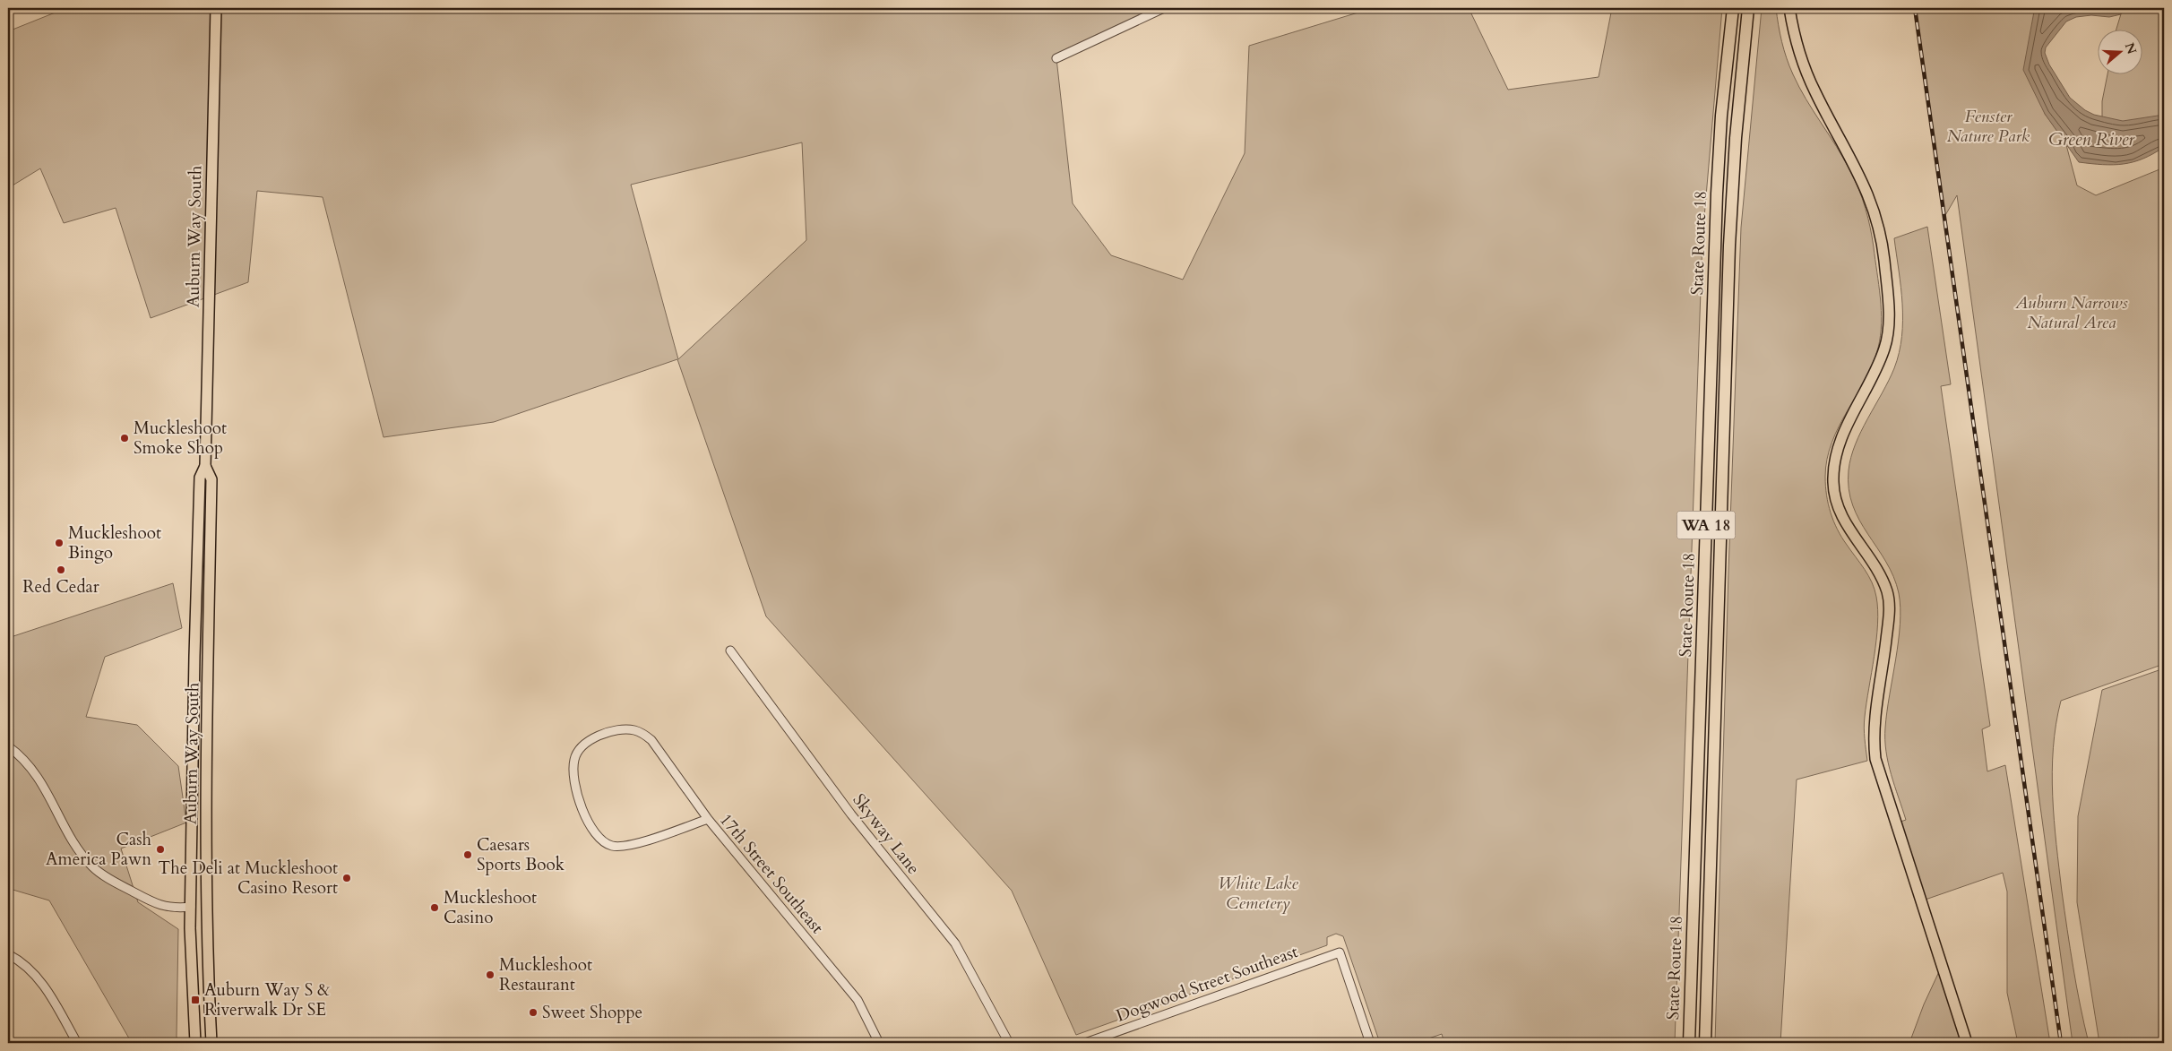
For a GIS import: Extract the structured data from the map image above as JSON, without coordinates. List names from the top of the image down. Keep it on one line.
{"streets":{"highway":["State Route 18","WA 18"],"main road":["Auburn Way South"],"street":["Skyway Lane","17th Street Southeast","Dogwood Street Southeast"]},"water":["Green River"],"parks":["Fenster Nature Park","Auburn Narrows Natural Area","White Lake Cemetery"],"places":{"other":["Muckleshoot Smoke Shop","Muckleshoot Bingo","Red Cedar","Cash America Pawn","Caesars Sports Book","The Deli at Muckleshoot Casino Resort","Muckleshoot Casino","Muckleshoot Restaurant","Sweet Shoppe"],"transit":["Auburn Way S & Riverwalk Dr SE"]},"north":"right"}
